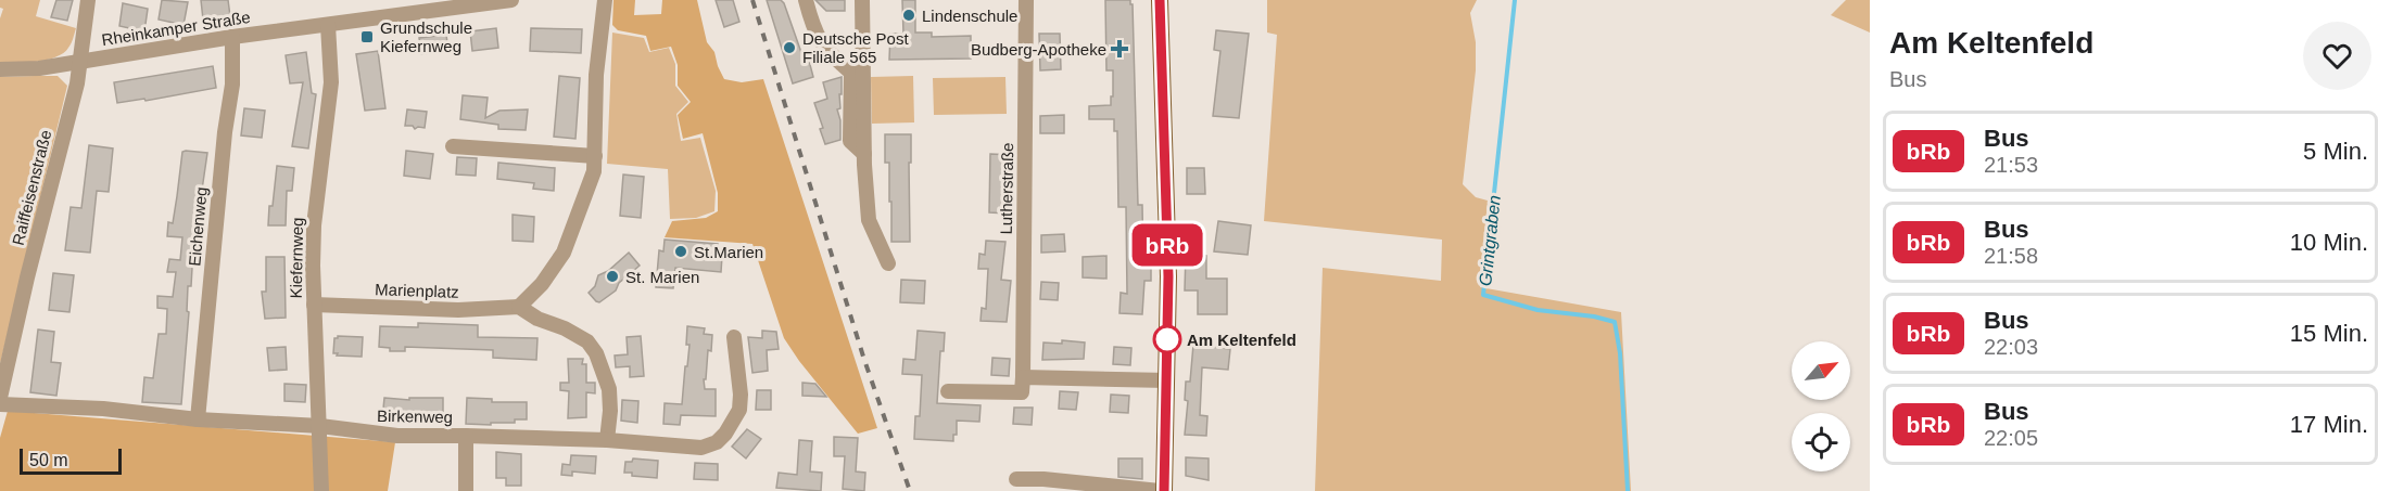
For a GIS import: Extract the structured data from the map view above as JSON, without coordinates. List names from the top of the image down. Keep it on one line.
{"streets":{"street":["Rheinkamper Straße","Raiffeisenstraße","Lutherstraße","Eichenweg","Kiefernweg","Marienplatz","Birkenweg"]},"crossings":[["Rheinkamper Straße","Raiffeisenstraße"],["Rheinkamper Straße","Eichenweg"],["Rheinkamper Straße","Kiefernweg"],["Eichenweg","Birkenweg"],["Kiefernweg","Marienplatz"],["Kiefernweg","Birkenweg"],["Marienplatz","Birkenweg"]],"water":["Grintgraben"],"places":{"other":["Lindenschule","Deutsche Post Filiale 565","St.Marien","St. Marien","Am Keltenfeld"],"transit":["Grundschule Kiefernweg"],"health":["Budberg-Apotheke"]},"lines":["bus line bRb"],"scale_bar":"50 m","north":"top right","page":{"on_map":"bRb","heading":["Am Keltenfeld","Bus"],"list":[{"mark":"bRb","name":"Bus","note":"21:53","value":"5 Min."},{"mark":"bRb","name":"Bus","note":"21:58","value":"10 Min."},{"mark":"bRb","name":"Bus","note":"22:03","value":"15 Min."},{"mark":"bRb","name":"Bus","note":"22:05","value":"17 Min."}],"scale":"50 m"}}
